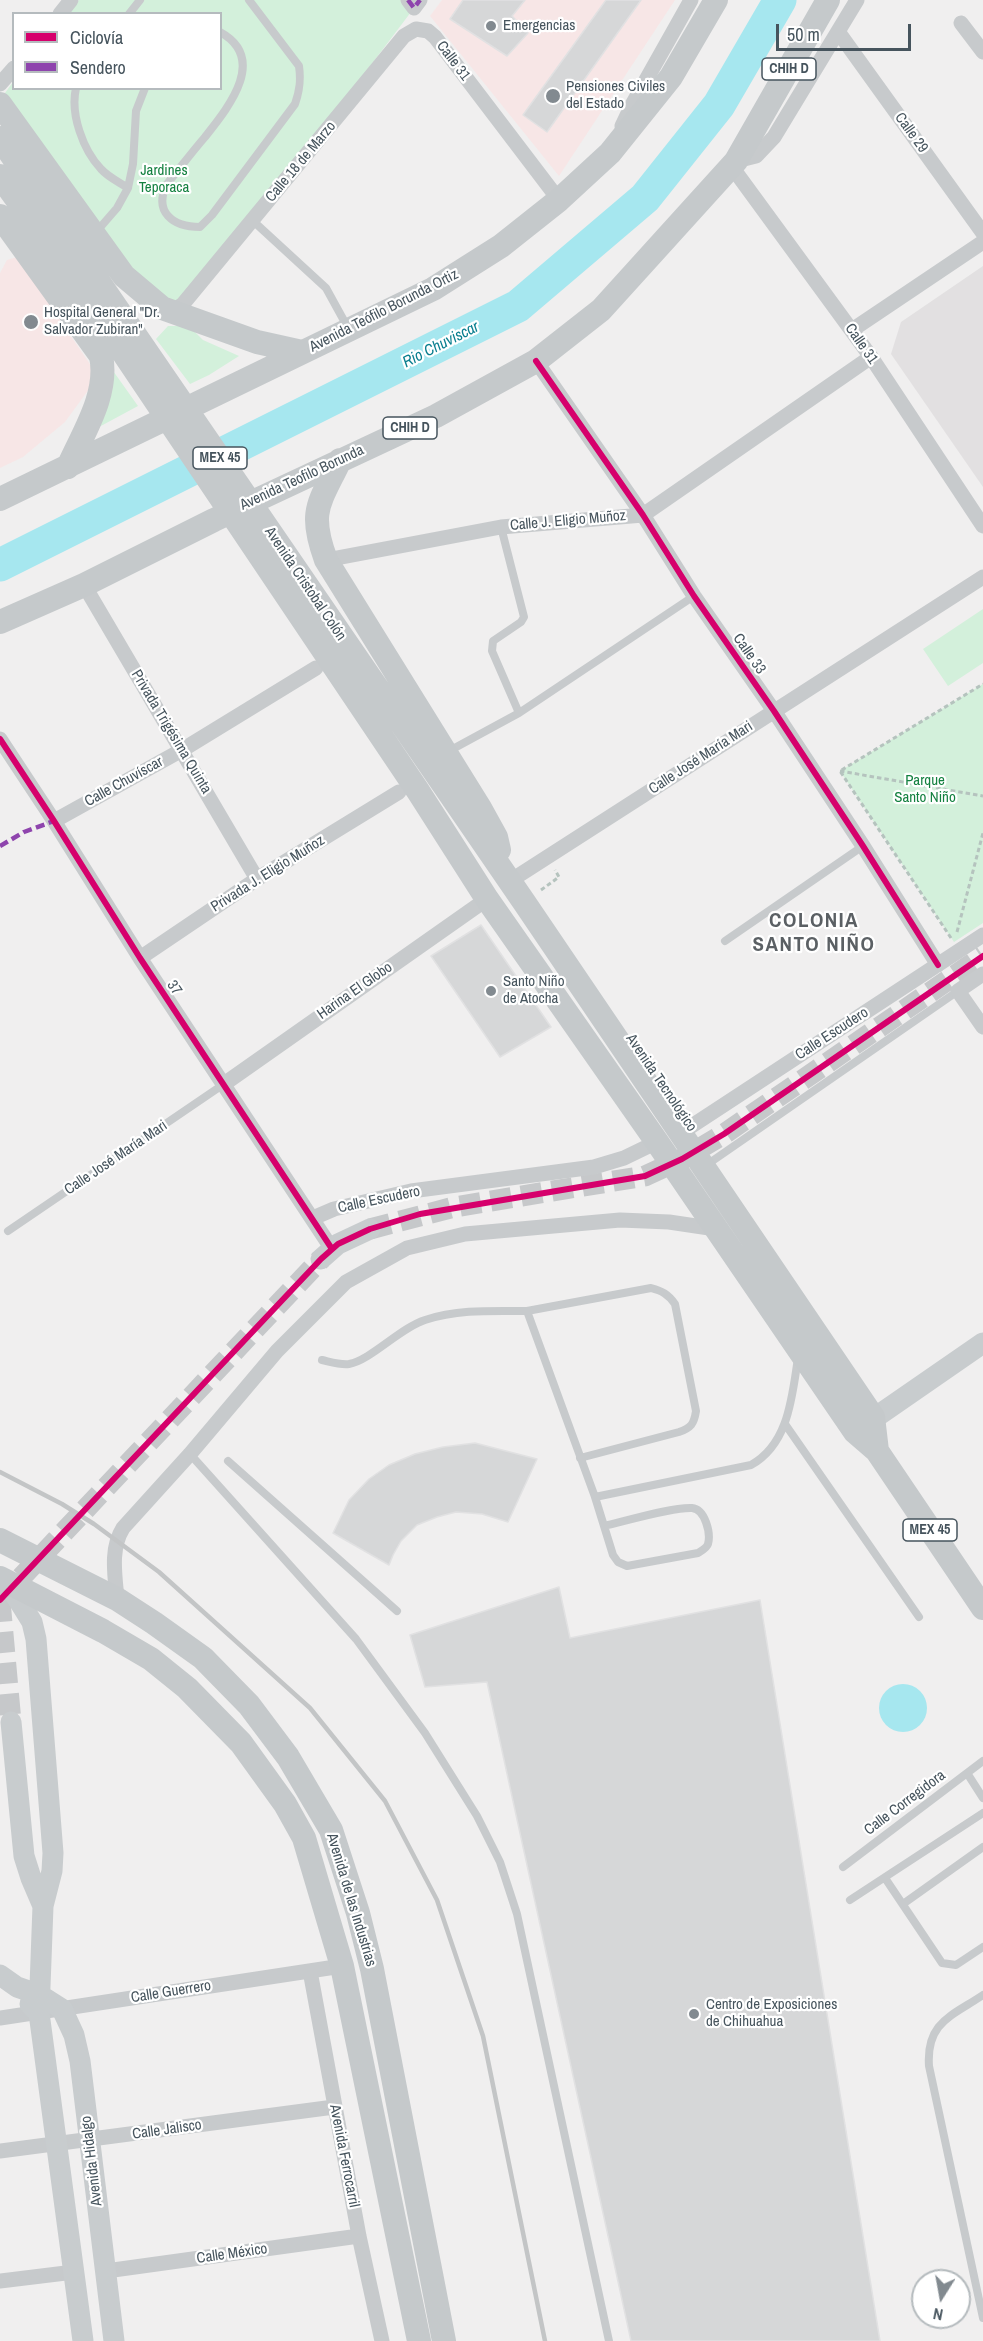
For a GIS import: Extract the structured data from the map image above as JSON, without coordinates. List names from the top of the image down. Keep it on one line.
{"streets":{"main road":["CHIH D","Avenida Teófilo Borunda Ortiz","MEX 45","Avenida Teofilo Borunda","Avenida Cristobal Colón","Avenida Tecnológico","Avenida de las Industrias"],"street":["Calle 31","Calle 29","Calle 18 de Marzo","Calle J. Eligio Muñoz","Calle 33","Privada Trigésima Quinta","Calle José María Mari","Calle Chuvíscar","Privada J. Eligio Muñoz","37","Harina El Globo","Calle Escudero","Calle Guerrero","Calle Jalisco","Avenida Ferrocarril","Avenida Hidalgo","Calle México"],"lane":["Calle Corregidora"]},"crossings":[["Calle 31","Calle 18 de Marzo"],["Calle 31","Avenida Teófilo Borunda Ortiz"],["Calle 31","Avenida Teofilo Borunda"],["Calle 31","Calle J. Eligio Muñoz"],["Avenida Teofilo Borunda","Calle 33"],["Avenida Teofilo Borunda","Privada Trigésima Quinta"],["Calle J. Eligio Muñoz","Calle 33"],["Avenida Cristobal Colón","Calle José María Mari"],["Avenida Cristobal Colón","Privada J. Eligio Muñoz"],["Avenida Cristobal Colón","Avenida Tecnológico"],["Calle 33","Calle José María Mari"],["Calle 33","Calle Escudero"],["Privada Trigésima Quinta","Calle Chuvíscar"],["Privada Trigésima Quinta","Privada J. Eligio Muñoz"],["Calle José María Mari","37"],["Calle José María Mari","Harina El Globo"],["Calle José María Mari","Avenida Tecnológico"],["Calle Chuvíscar","37"],["Privada J. Eligio Muñoz","37"],["37","Harina El Globo"],["37","Calle Escudero"],["Harina El Globo","Avenida Tecnológico"],["Calle Escudero","Avenida Tecnológico"],["Avenida de las Industrias","Calle Guerrero"],["Calle Guerrero","Avenida Ferrocarril"],["Calle Guerrero","Avenida Hidalgo"],["Calle Jalisco","Avenida Ferrocarril"],["Calle Jalisco","Avenida Hidalgo"],["Avenida Ferrocarril","Calle México"],["Avenida Hidalgo","Calle México"]],"districts":["COLONIA SANTO NIÑO"],"water":["Rio Chuviscar"],"parks":["Jardines Teporaca","Parque Santo Niño"],"places":["Emergencias","Pensiones Civiles del Estado","Hospital General \"Dr. Salvador Zubiran\"","Santo Niño de Atocha","Centro de Exposiciones de Chihuahua"],"legend":["Ciclovía","Sendero"],"scale_bar":"50 m","north":"bottom"}
